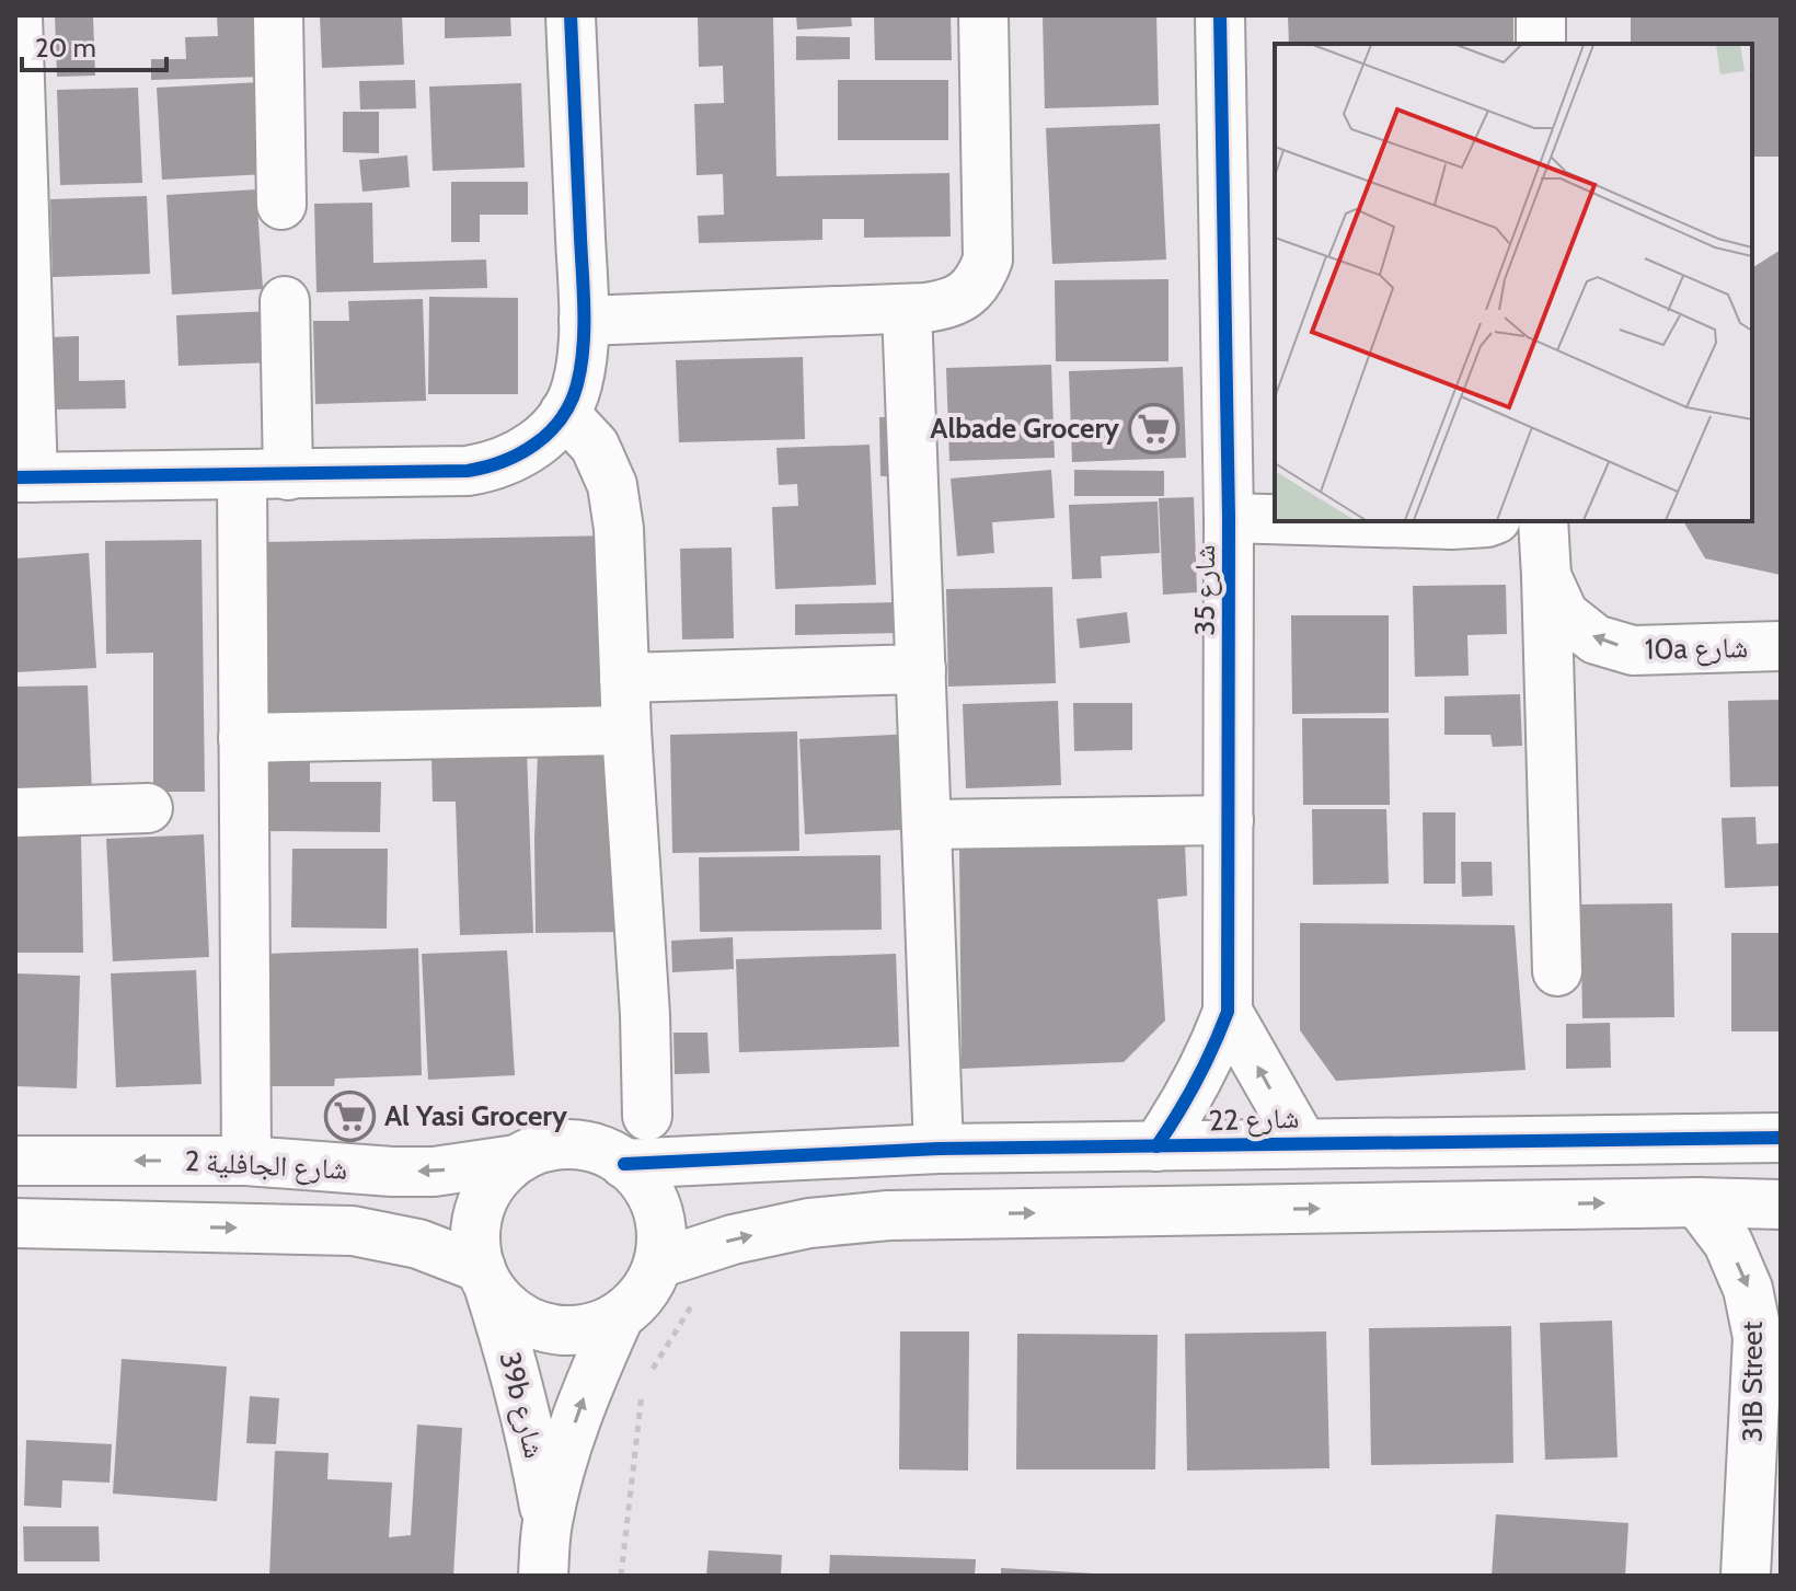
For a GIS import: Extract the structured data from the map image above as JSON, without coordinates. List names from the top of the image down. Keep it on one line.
{"streets":{"street":["شارع 35","10a شارع","شارع 22","شارع الجافلية 2","31B Street","39b شارع"]},"crossings":[["شارع 35","شارع 22"],["شارع 22","شارع الجافلية 2"],["شارع 22","39b شارع"],["شارع الجافلية 2","39b شارع"]],"one_way":["10a شارع","31B Street","39b شارع"],"places":{"supermarket":["Albade Grocery","Al Yasi Grocery"]},"scale_bar":"20 m"}
